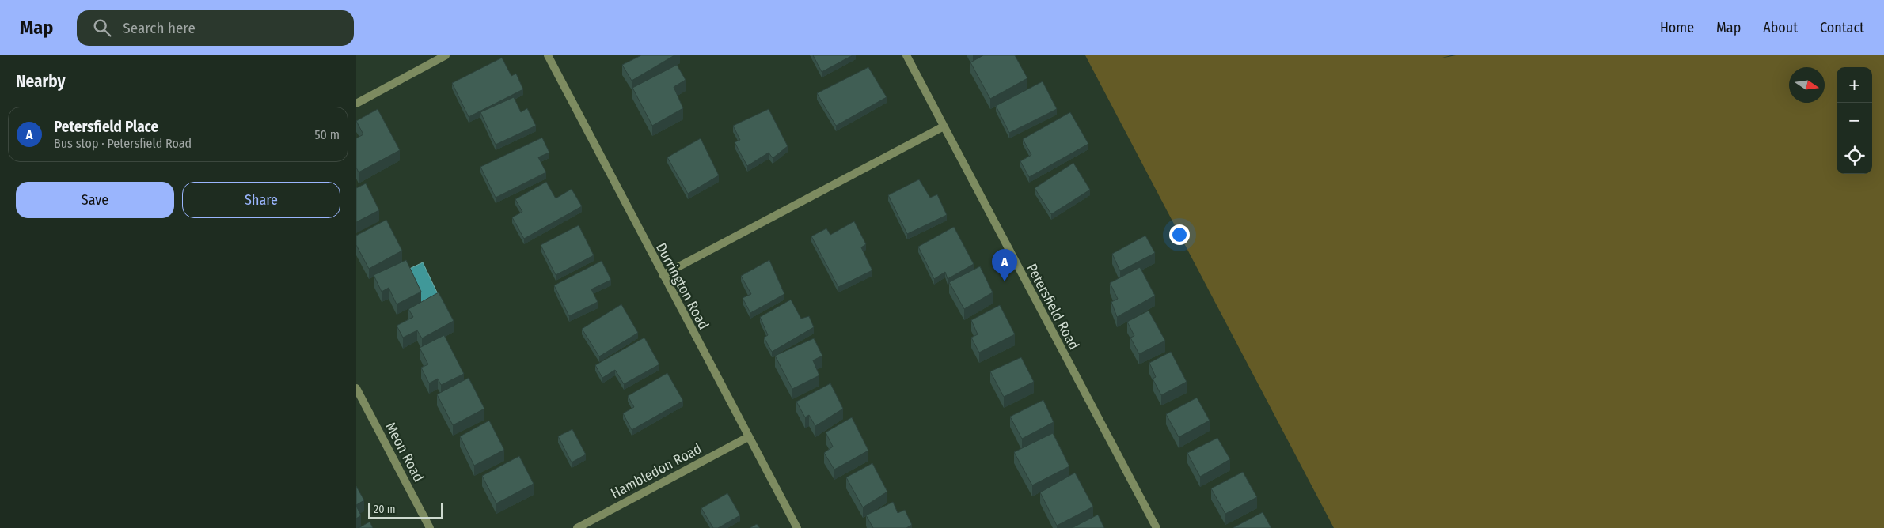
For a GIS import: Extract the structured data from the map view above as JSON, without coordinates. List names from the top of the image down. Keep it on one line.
{"streets":{"street":["Durrington Road","Petersfield Road","Meon Road","Hambledon Road"]},"crossings":[["Durrington Road","Hambledon Road"]],"scale_bar":"20 m","north":"right","page":{"header":"Map","search":"Search here","nav":["Home","Map","About","Contact"],"heading":"Nearby","map_buttons":["+","−"],"list":[{"mark":"A","name":"Petersfield Place","note":"Bus stop · Petersfield Road","value":"50 m"}],"buttons":["Save","Share"],"pins":"A","scale":"20 m"}}
